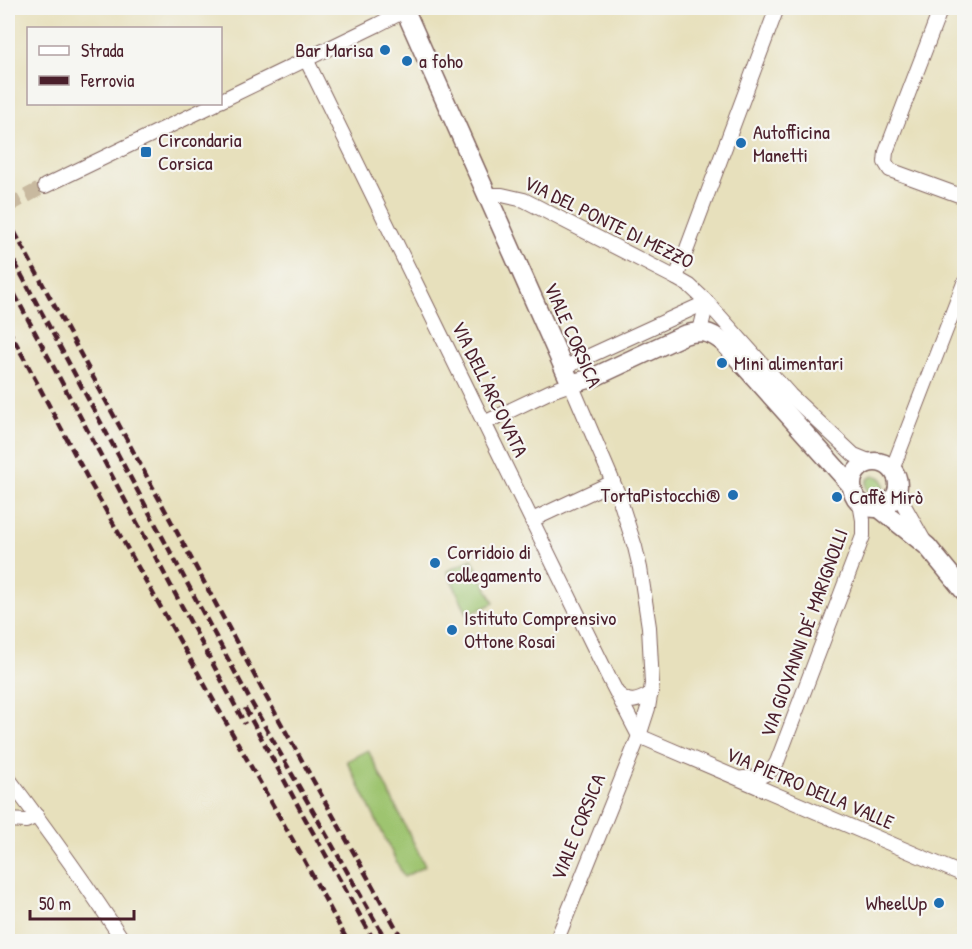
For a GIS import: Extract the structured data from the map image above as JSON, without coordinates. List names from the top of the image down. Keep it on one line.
{"streets":{"main road":["VIA DEL PONTE DI MEZZO","VIALE CORSICA"],"street":["VIA DELL'ARCOVATA","VIA GIOVANNI DE' MARIGNOLLI","VIA PIETRO DELLA VALLE"]},"crossings":[["VIA DEL PONTE DI MEZZO","VIALE CORSICA"],["VIA DEL PONTE DI MEZZO","VIA GIOVANNI DE' MARIGNOLLI"],["VIALE CORSICA","VIA DELL'ARCOVATA"],["VIALE CORSICA","VIA PIETRO DELLA VALLE"],["VIA DELL'ARCOVATA","VIA PIETRO DELLA VALLE"],["VIA GIOVANNI DE' MARIGNOLLI","VIA PIETRO DELLA VALLE"]],"places":{"other":["Bar Marisa","a foho","Autofficina Manetti","Mini alimentari","TortaPistocchi®","Caffè Mirò","Corridoio di collegamento","Istituto Comprensivo Ottone Rosai","WheelUp"],"transit":["Circondaria Corsica"]},"legend":["Strada","Ferrovia"],"scale_bar":"50 m"}
